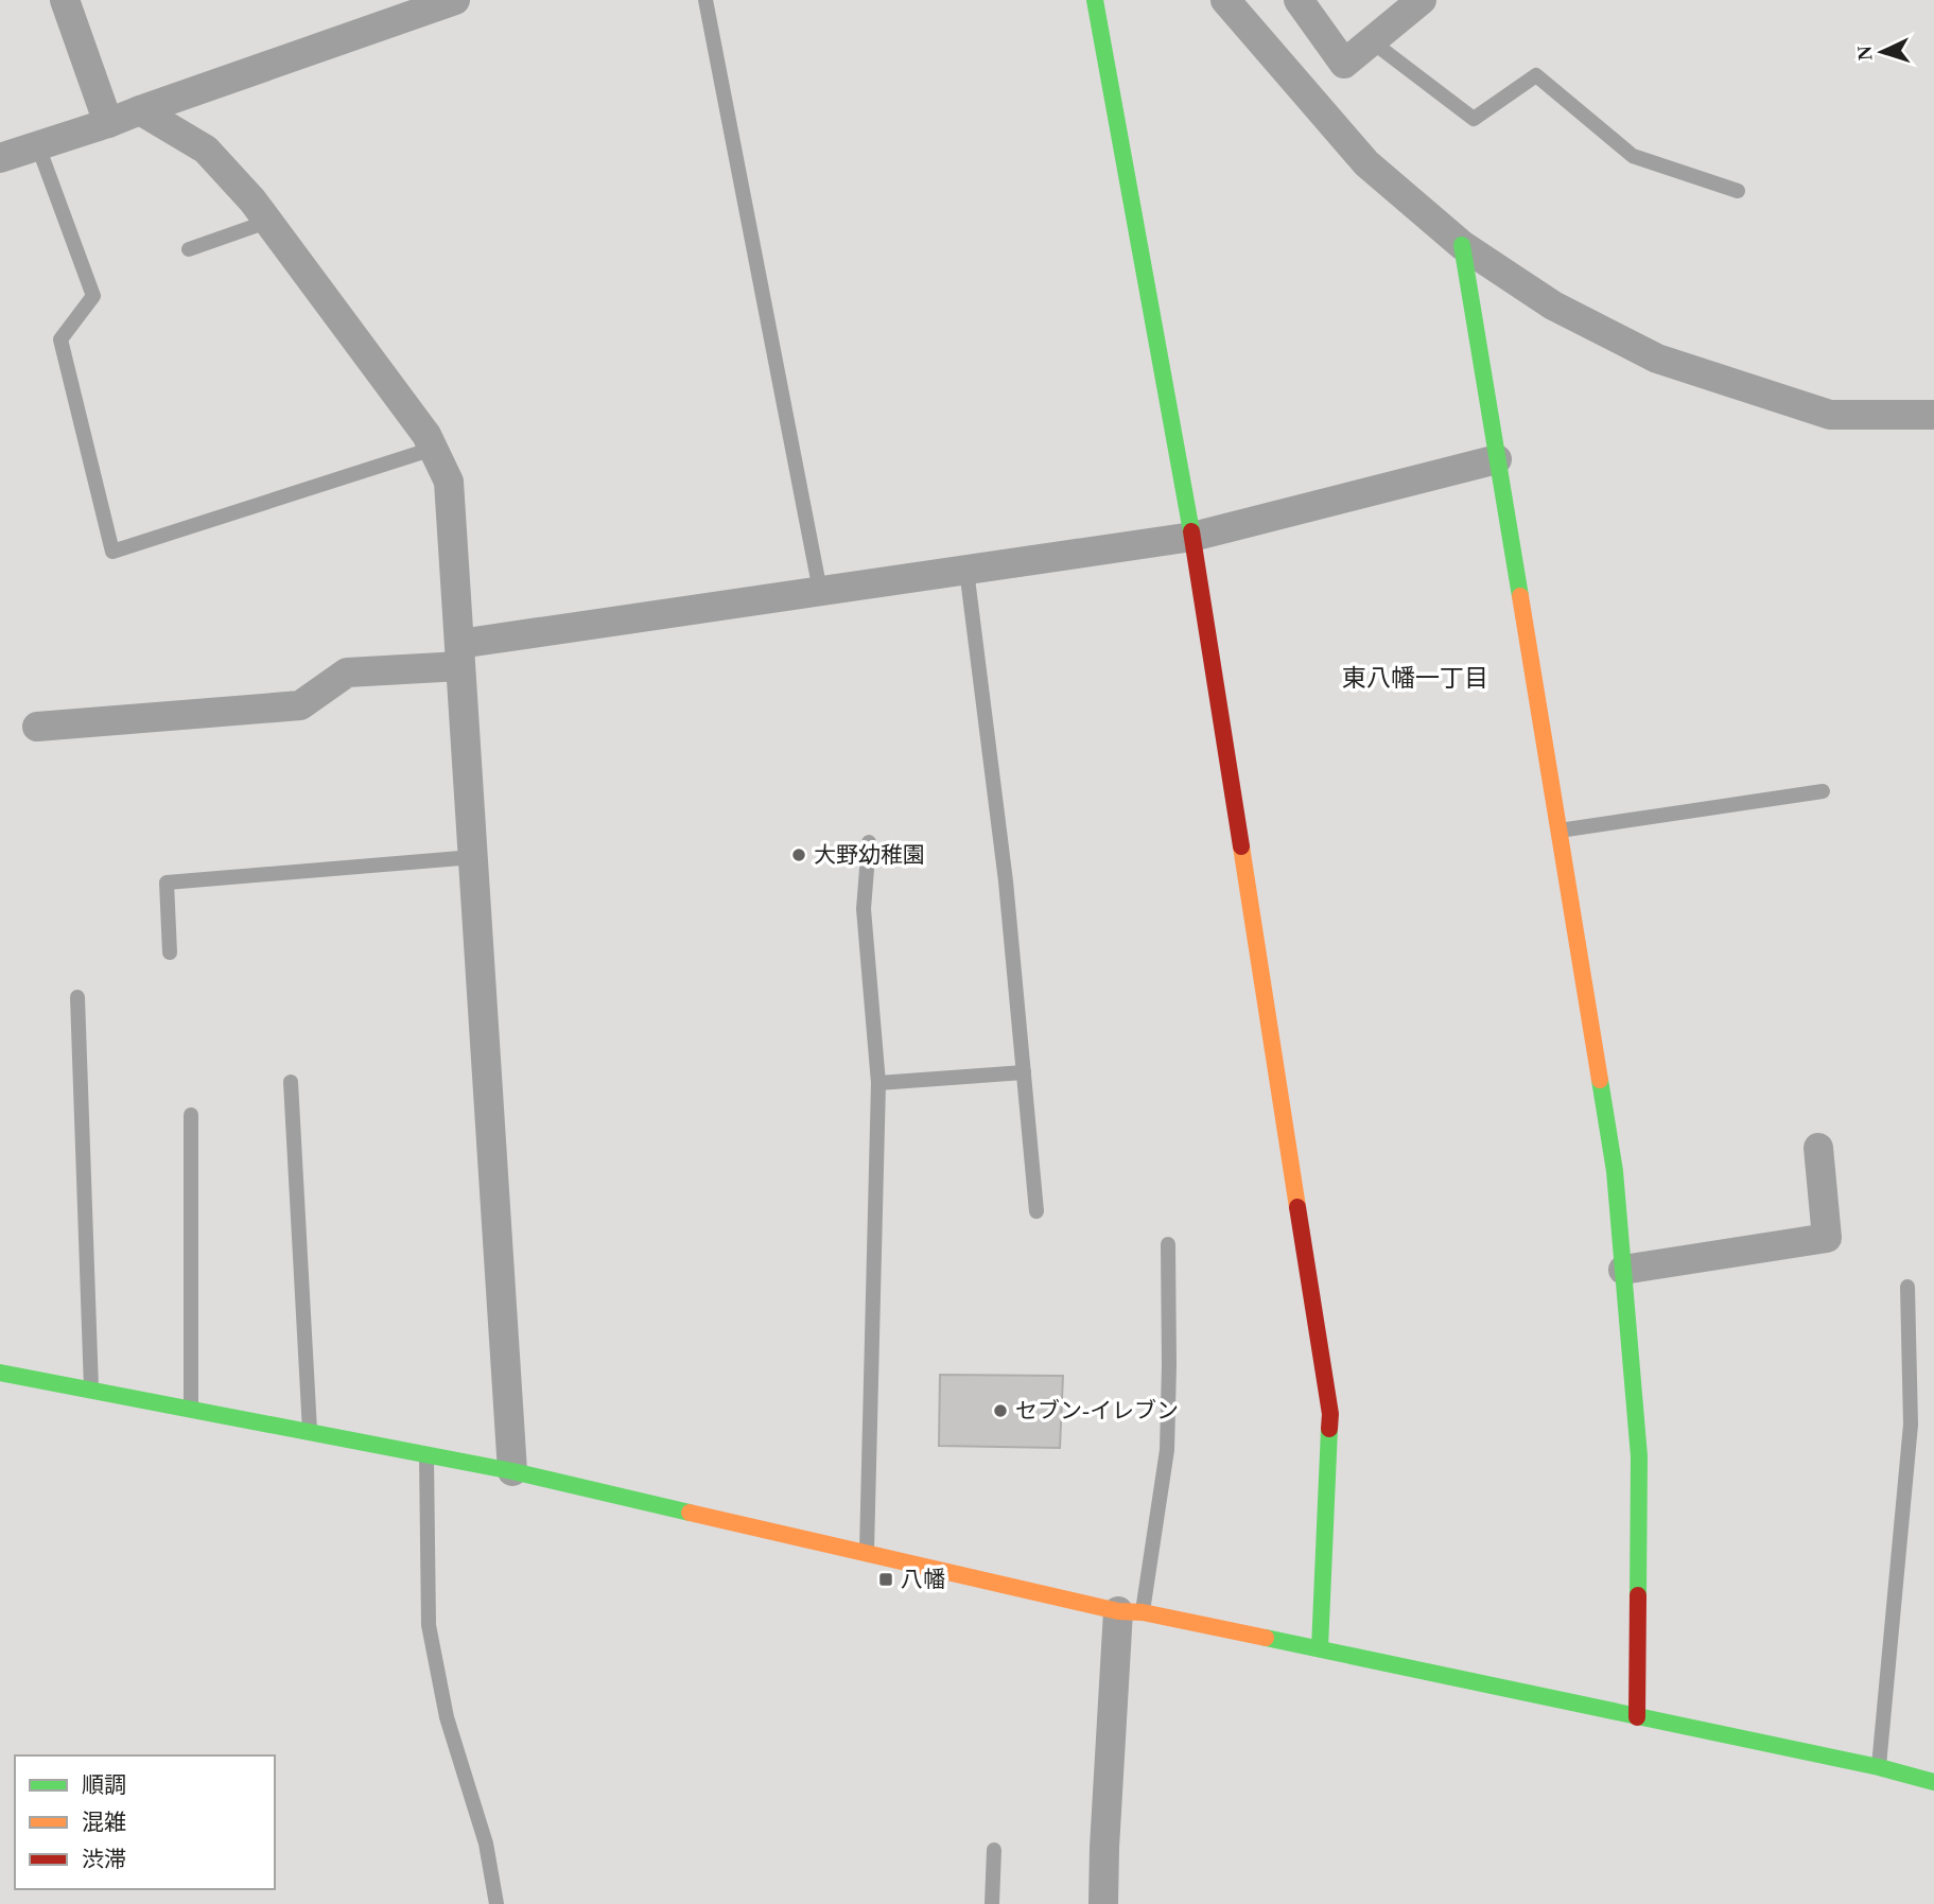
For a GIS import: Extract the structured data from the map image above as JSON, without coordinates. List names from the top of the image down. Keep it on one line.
{"districts":["東八幡一丁目"],"places":{"other":["大野幼稚園","セブン-イレブン"],"transit":["八幡"]},"legend":["順調","混雑","渋滞"],"north":"left"}
